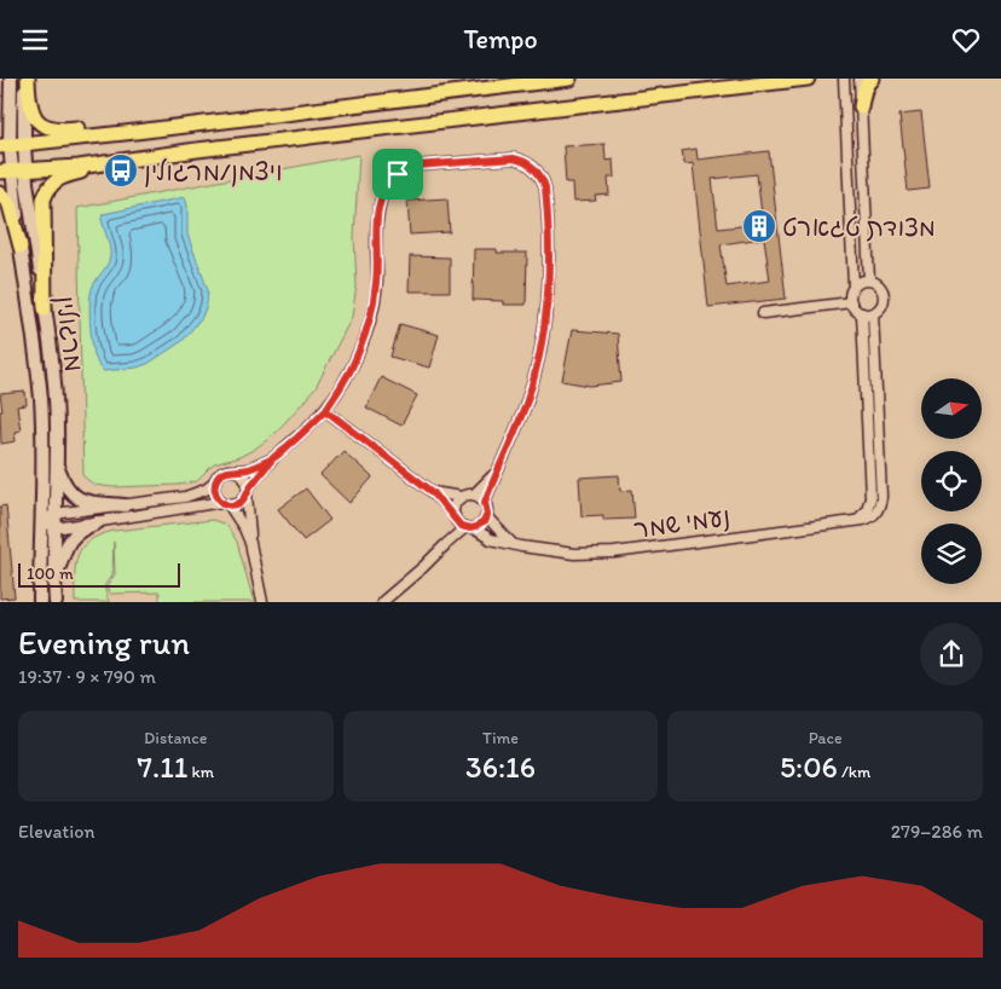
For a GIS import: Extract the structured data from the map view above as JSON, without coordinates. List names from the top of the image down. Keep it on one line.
{"streets":{"main road":["מרגולין"],"street":["נעמי שמר"]},"places":{"bus stop":["ויצמן/מרגולין"],"building":["מצודת טגארט"]},"scale_bar":"100 m","north":"right","page":{"header":"Tempo","scale":"100 m","heading":["Evening run","19:37 · 9 × 790 m"],"stats":[["Distance","7.11 km"],["Time","36:16"],["Pace","5:06 /km"]],"chart":["Elevation","279–286 m"]}}
